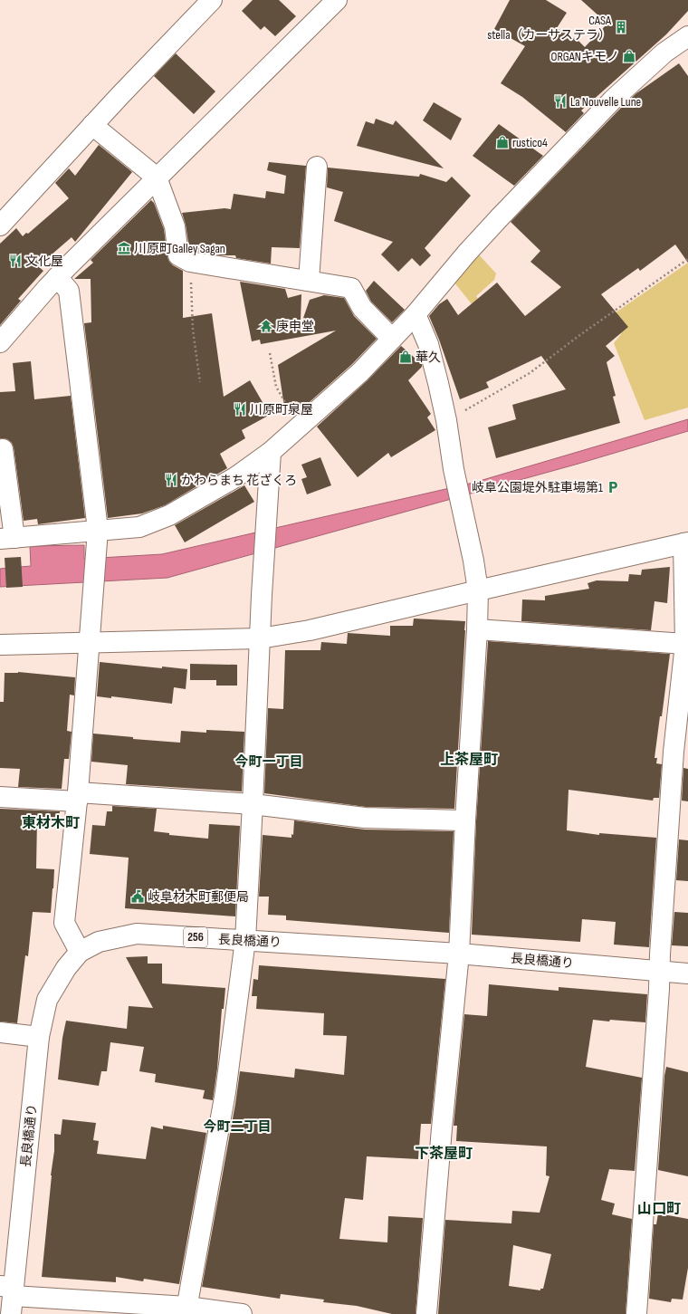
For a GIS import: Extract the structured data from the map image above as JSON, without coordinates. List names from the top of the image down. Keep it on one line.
{"streets":{"main road":["256","長良橋通り"]},"districts":["上茶屋町","今町一丁目","東材木町","今町二丁目","下茶屋町","山口町"],"places":{"building":["CASA stella（カーサステラ）"],"shop":["ORGANキモノ","rustico4","華久"],"restaurant":["La Nouvelle Lune","文化屋","川原町泉屋","かわらまち 花ざくろ"],"museum":["川原町Galley Sagan"],"temple":["庚申堂"],"parking":["岐阜公園堤外駐車場第1"],"public building":["岐阜材木町郵便局"]}}
